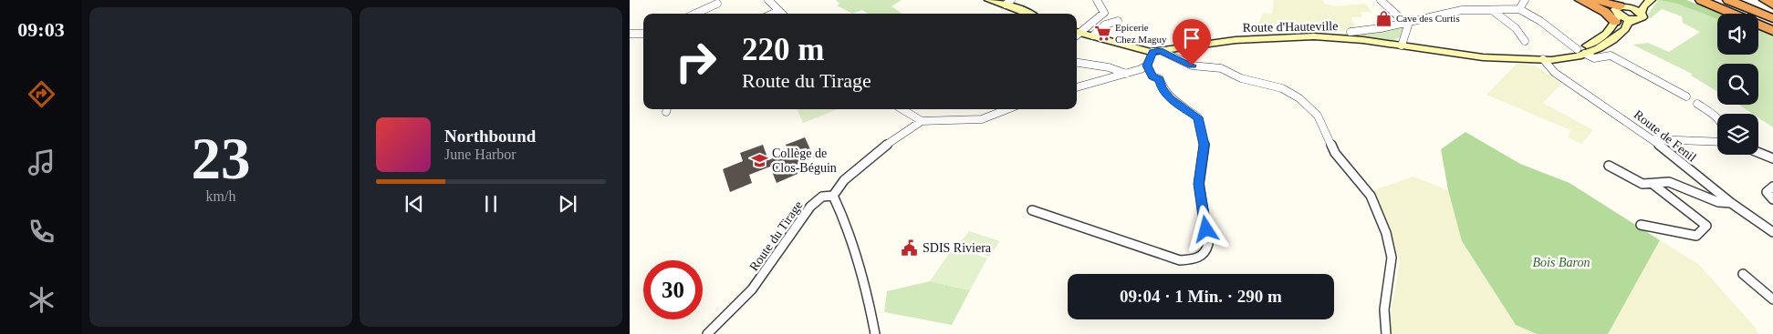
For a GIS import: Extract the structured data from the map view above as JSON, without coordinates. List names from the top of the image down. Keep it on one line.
{"streets":{"main road":["Route d'Hauteville"],"street":["Route de Fenil","Route du Tirage"]},"crossings":[["Route d'Hauteville","Route de Fenil"]],"parks":["Bois Baron"],"places":{"shop":["Cave des Curtis"],"supermarket":["Epicerie Chez Maguy"],"school or university":["Collège de Clos-Béguin"],"public building":["SDIS Riviera"]},"page":{"tabs":"09:03","tile":["23","km/h"],"turn":["220 m","Route du Tirage"],"song":["Northbound","June Harbor"],"limit":"30","trip":"09:04 · 1 Min. · 290 m"}}
